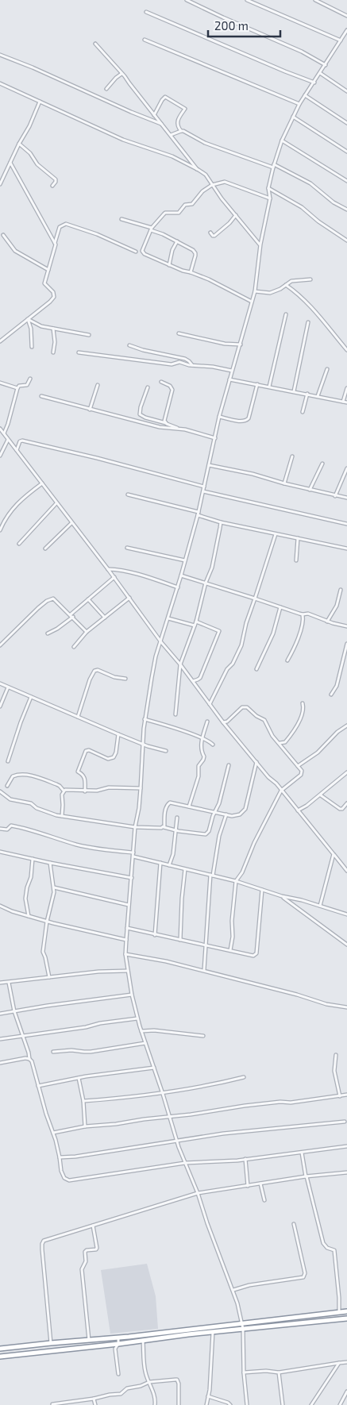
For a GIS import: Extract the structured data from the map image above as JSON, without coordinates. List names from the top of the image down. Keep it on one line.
{"scale_bar":"200 m"}
